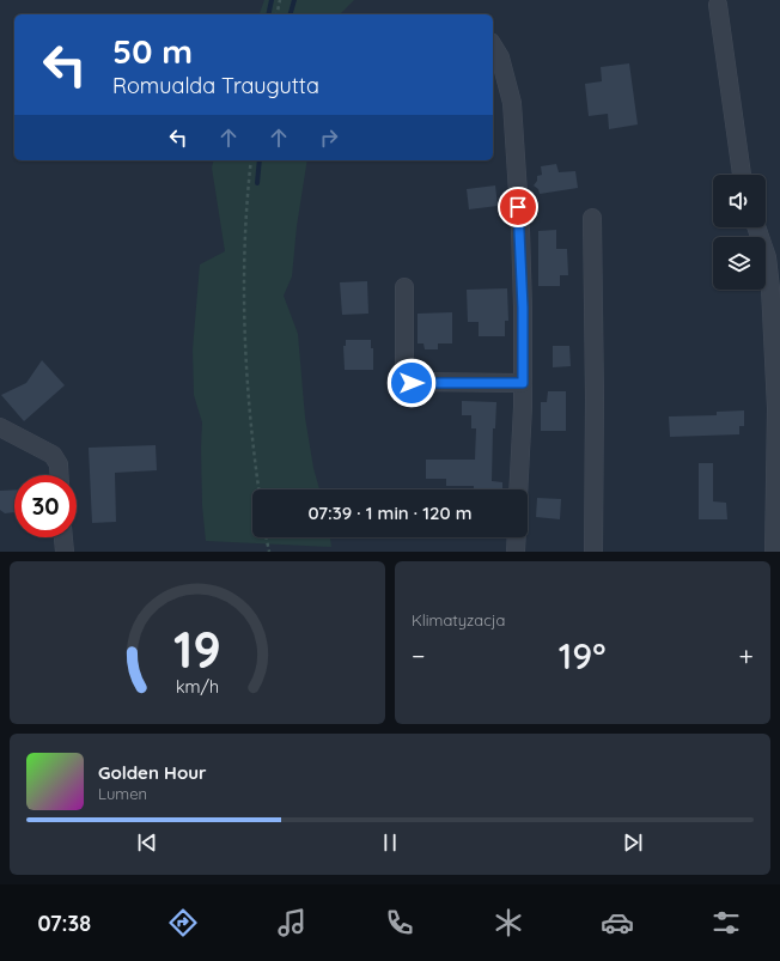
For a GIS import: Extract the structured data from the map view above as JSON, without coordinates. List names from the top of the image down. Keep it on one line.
{"page":{"turn":["50 m","Romualda Traugutta"],"limit":"30","trip":"07:39 · 1 min · 120 m","tile":"Klimatyzacja","heat":["−","19°","+"],"song":["Golden Hour","Lumen"],"tabs":"07:38","gauge":["19","km/h"]}}
